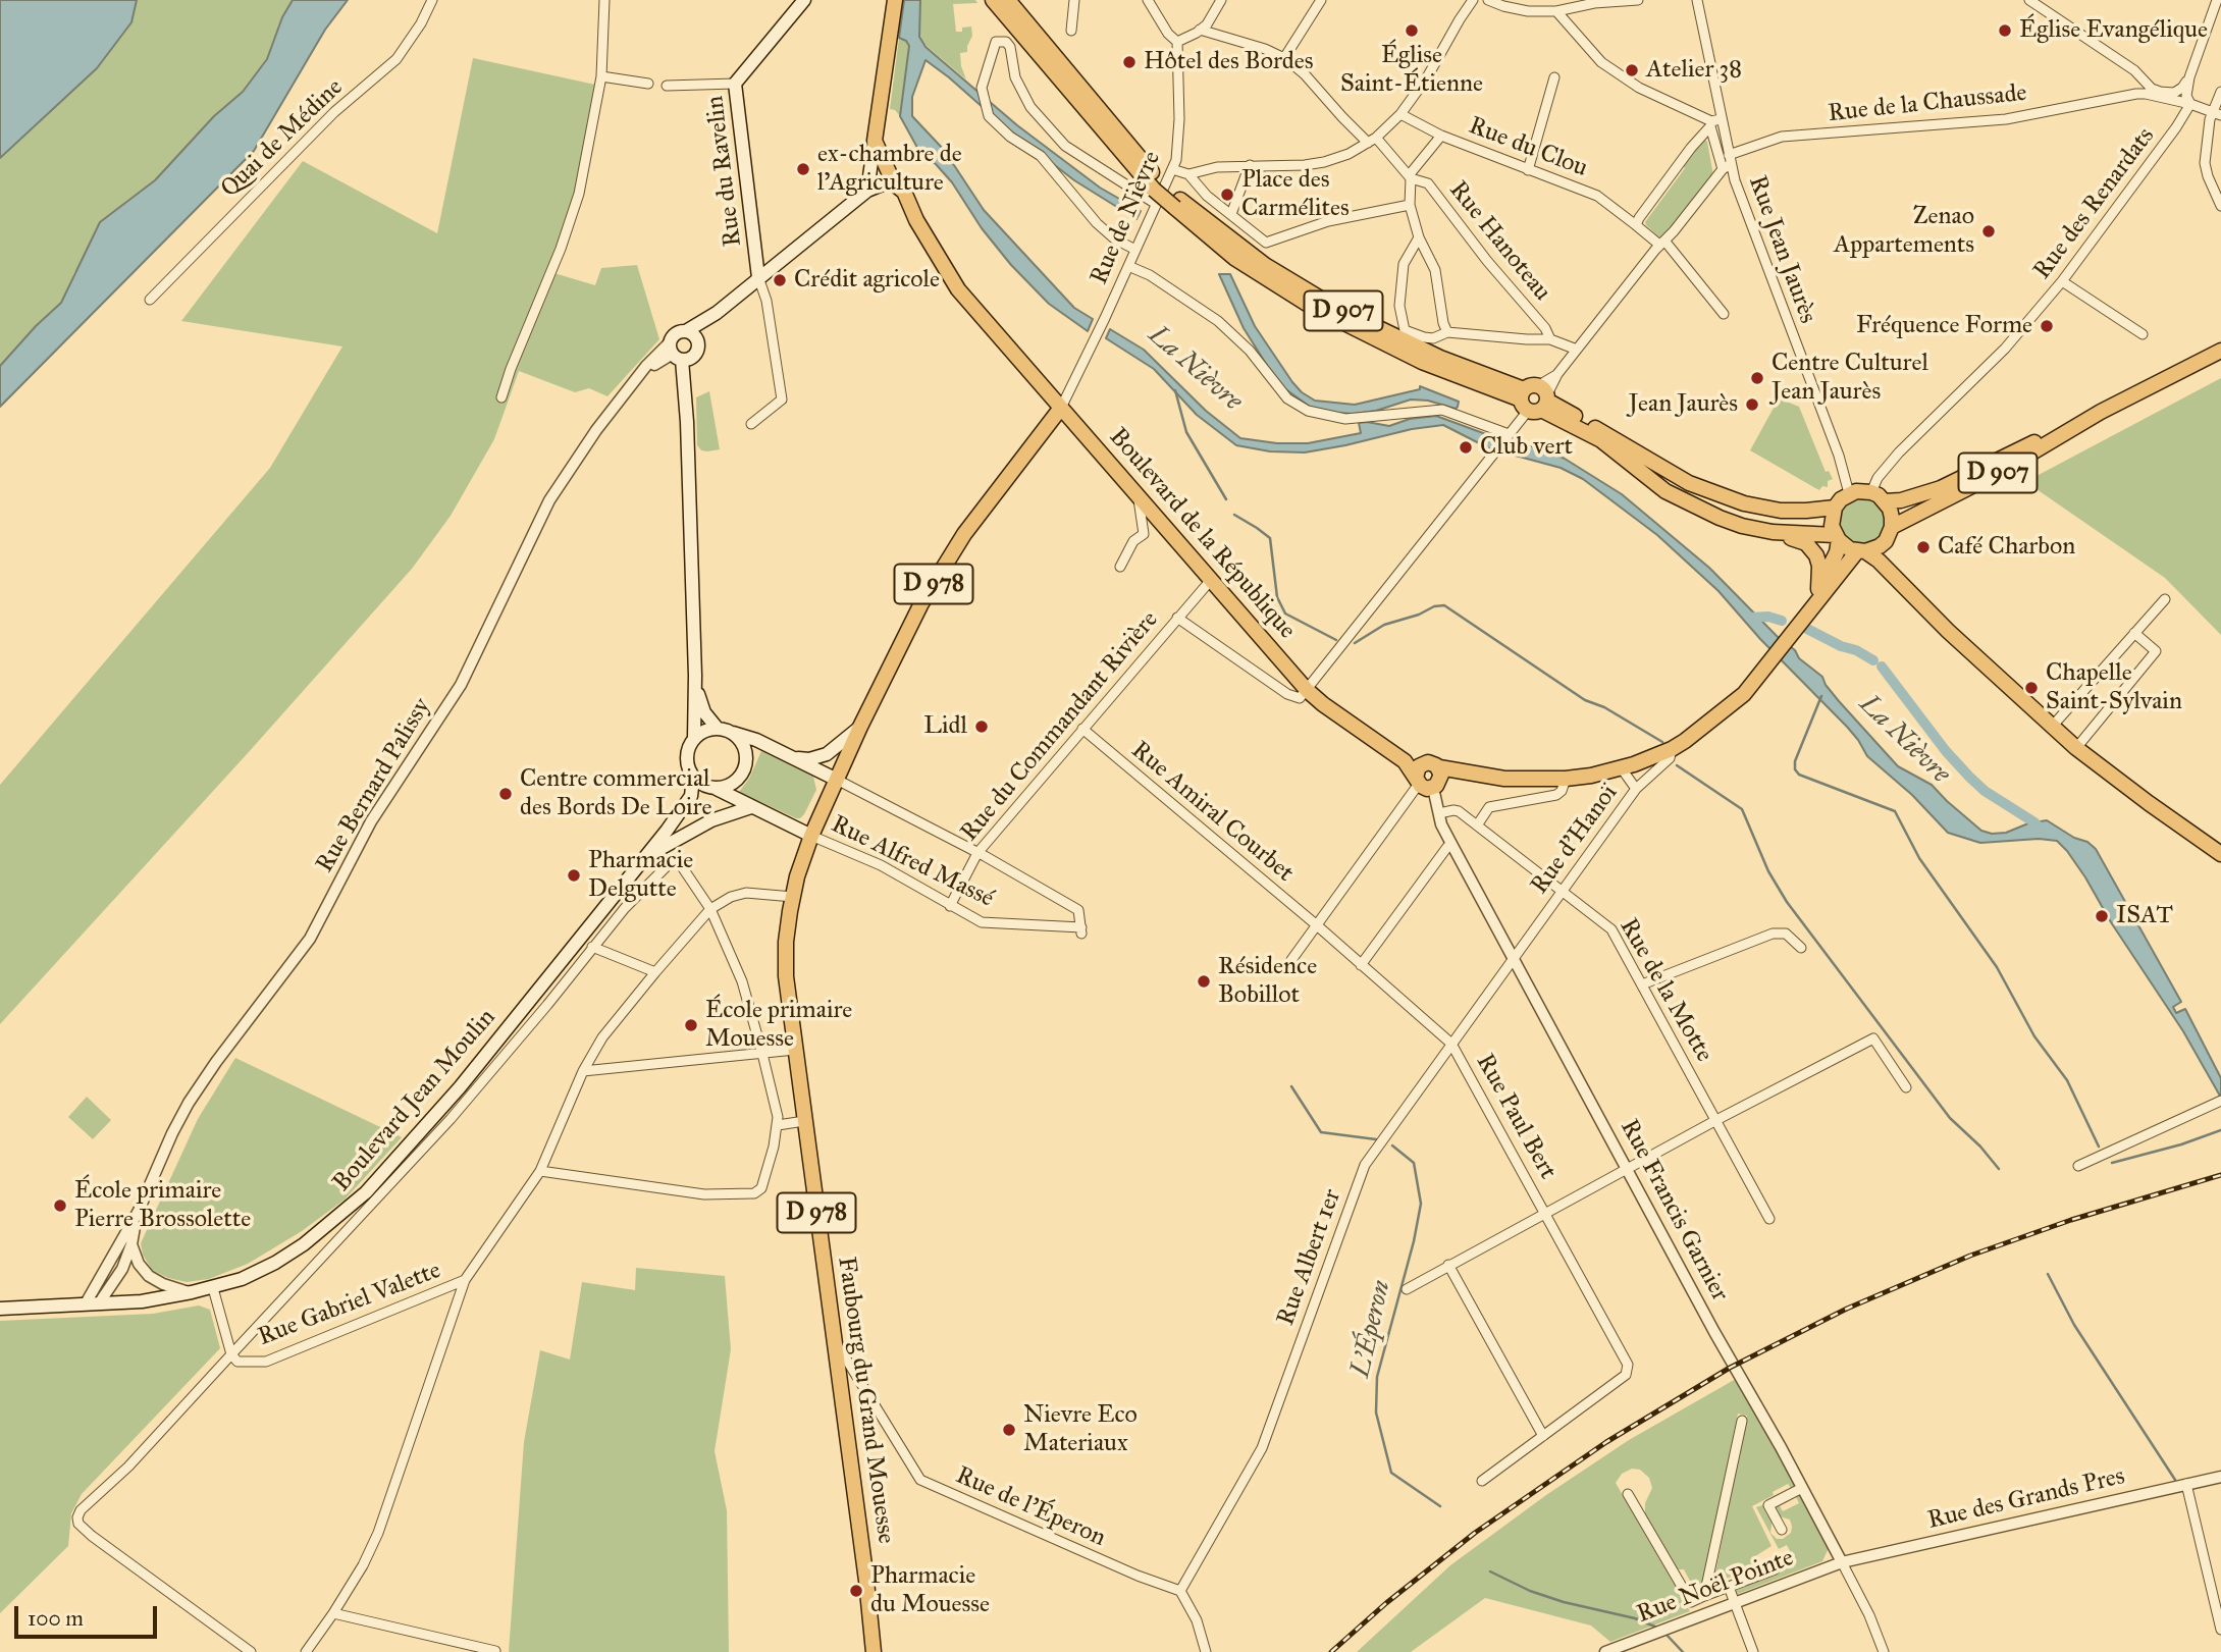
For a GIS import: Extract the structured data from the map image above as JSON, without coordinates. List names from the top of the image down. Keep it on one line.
{"streets":{"main road":["Rue du Ravelin","D 907","Boulevard de la République","D 978","Boulevard Jean Moulin","Faubourg du Grand Mouesse"],"street":["Rue de la Chaussade","Quai de Médine","Rue du Clou","Rue des Renardats","Rue de Nièvre","Rue Hanoteau","Rue Jean Jaurès","Rue du Commandant Rivière","Rue Bernard Palissy","Rue Amiral Courbet","Rue d'Hanoï","Rue Alfred Massé","Rue de la Motte","Rue Paul Bert","Rue Francis Garnier","Rue Albert 1er","Rue Gabriel Valette","Rue des Grands Pres","Rue de l'Éperon","Rue Noël Pointe"]},"crossings":[["Rue de la Chaussade","Rue des Renardats"],["Rue de la Chaussade","Rue Jean Jaurès"],["Rue du Ravelin","Boulevard de la République"],["Rue du Ravelin","Rue Bernard Palissy"],["Rue des Renardats","Rue Jean Jaurès"],["Rue des Renardats","D 907"],["Rue de Nièvre","D 907"],["Rue de Nièvre","Boulevard de la République"],["Rue de Nièvre","D 978"],["Rue Jean Jaurès","D 907"],["Boulevard de la République","D 978"],["Boulevard de la République","Rue du Commandant Rivière"],["Boulevard de la République","Rue Francis Garnier"],["D 978","Faubourg du Grand Mouesse"],["Rue du Commandant Rivière","Rue Amiral Courbet"],["Rue du Commandant Rivière","Rue Alfred Massé"],["Rue Bernard Palissy","Boulevard Jean Moulin"],["Rue Amiral Courbet","Rue Paul Bert"],["Rue d'Hanoï","Rue de la Motte"],["Rue d'Hanoï","Rue Francis Garnier"],["Rue d'Hanoï","Rue Albert 1er"],["Rue Alfred Massé","Faubourg du Grand Mouesse"],["Rue de la Motte","Rue Francis Garnier"],["Boulevard Jean Moulin","Rue Gabriel Valette"],["Rue Paul Bert","Rue Albert 1er"],["Rue Francis Garnier","Rue Albert 1er"],["Rue Francis Garnier","Rue des Grands Pres"],["Rue Francis Garnier","Rue Noël Pointe"],["Rue Albert 1er","Rue de l'Éperon"],["Rue Gabriel Valette","Faubourg du Grand Mouesse"],["Faubourg du Grand Mouesse","Rue de l'Éperon"],["Rue des Grands Pres","Rue Noël Pointe"]],"water":["La Nièvre","L'Éperon"],"places":["Église Saint-Étienne","Église Evangélique","Hôtel des Bordes","Atelier 38","ex-chambre de l'Agriculture","Place des Carmélites","Zenao Appartements","Crédit agricole","Fréquence Forme","Centre Culturel Jean Jaurès","Jean Jaurès","Club vert","Café Charbon","Chapelle Saint-Sylvain","Lidl","Centre commercial des Bords De Loire","Pharmacie Delgutte","ISAT","Résidence Bobillot","École primaire Mouesse","École primaire Pierre Brossolette","Nievre Eco Materiaux","Pharmacie du Mouesse"],"scale_bar":"100 m"}
